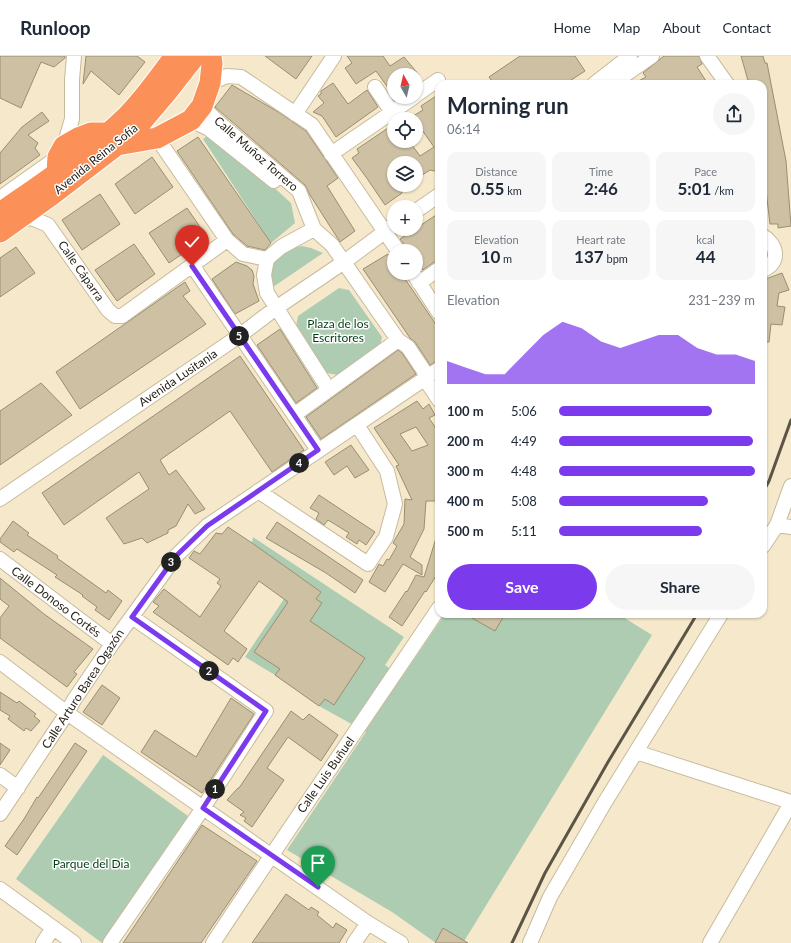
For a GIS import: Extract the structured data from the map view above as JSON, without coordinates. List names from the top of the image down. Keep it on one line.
{"streets":{"highway":["Avenida Reina Sofía"],"street":["Calle Muñoz Torrero","Calle Cáparra","Avenida Lusitania","Calle Donoso Cortés","Calle Arturo Barea Ogazón","Calle Luis Buñuel"]},"crossings":[["Calle Muñoz Torrero","Avenida Lusitania"],["Calle Donoso Cortés","Calle Arturo Barea Ogazón"]],"parks":["Plaza de los Escritores","Parque del Dia"],"north":"top","page":{"header":"Runloop","nav":["Home","Map","About","Contact"],"map_buttons":["+","−"],"heading":["Morning run","06:14"],"stats":[["Distance","0.55 km"],["Time","2:46"],["Pace","5:01 /km"],["Elevation","10 m"],["Heart rate","137 bpm"],["kcal","44"]],"chart":["Elevation","231–239 m"],"pins":["5","4","3","2","1"],"list":[{"name":"100 m","note":"5:06"},{"name":"200 m","note":"4:49"},{"name":"300 m","note":"4:48"},{"name":"400 m","note":"5:08"},{"name":"500 m","note":"5:11"}],"buttons":["Save","Share"]}}
